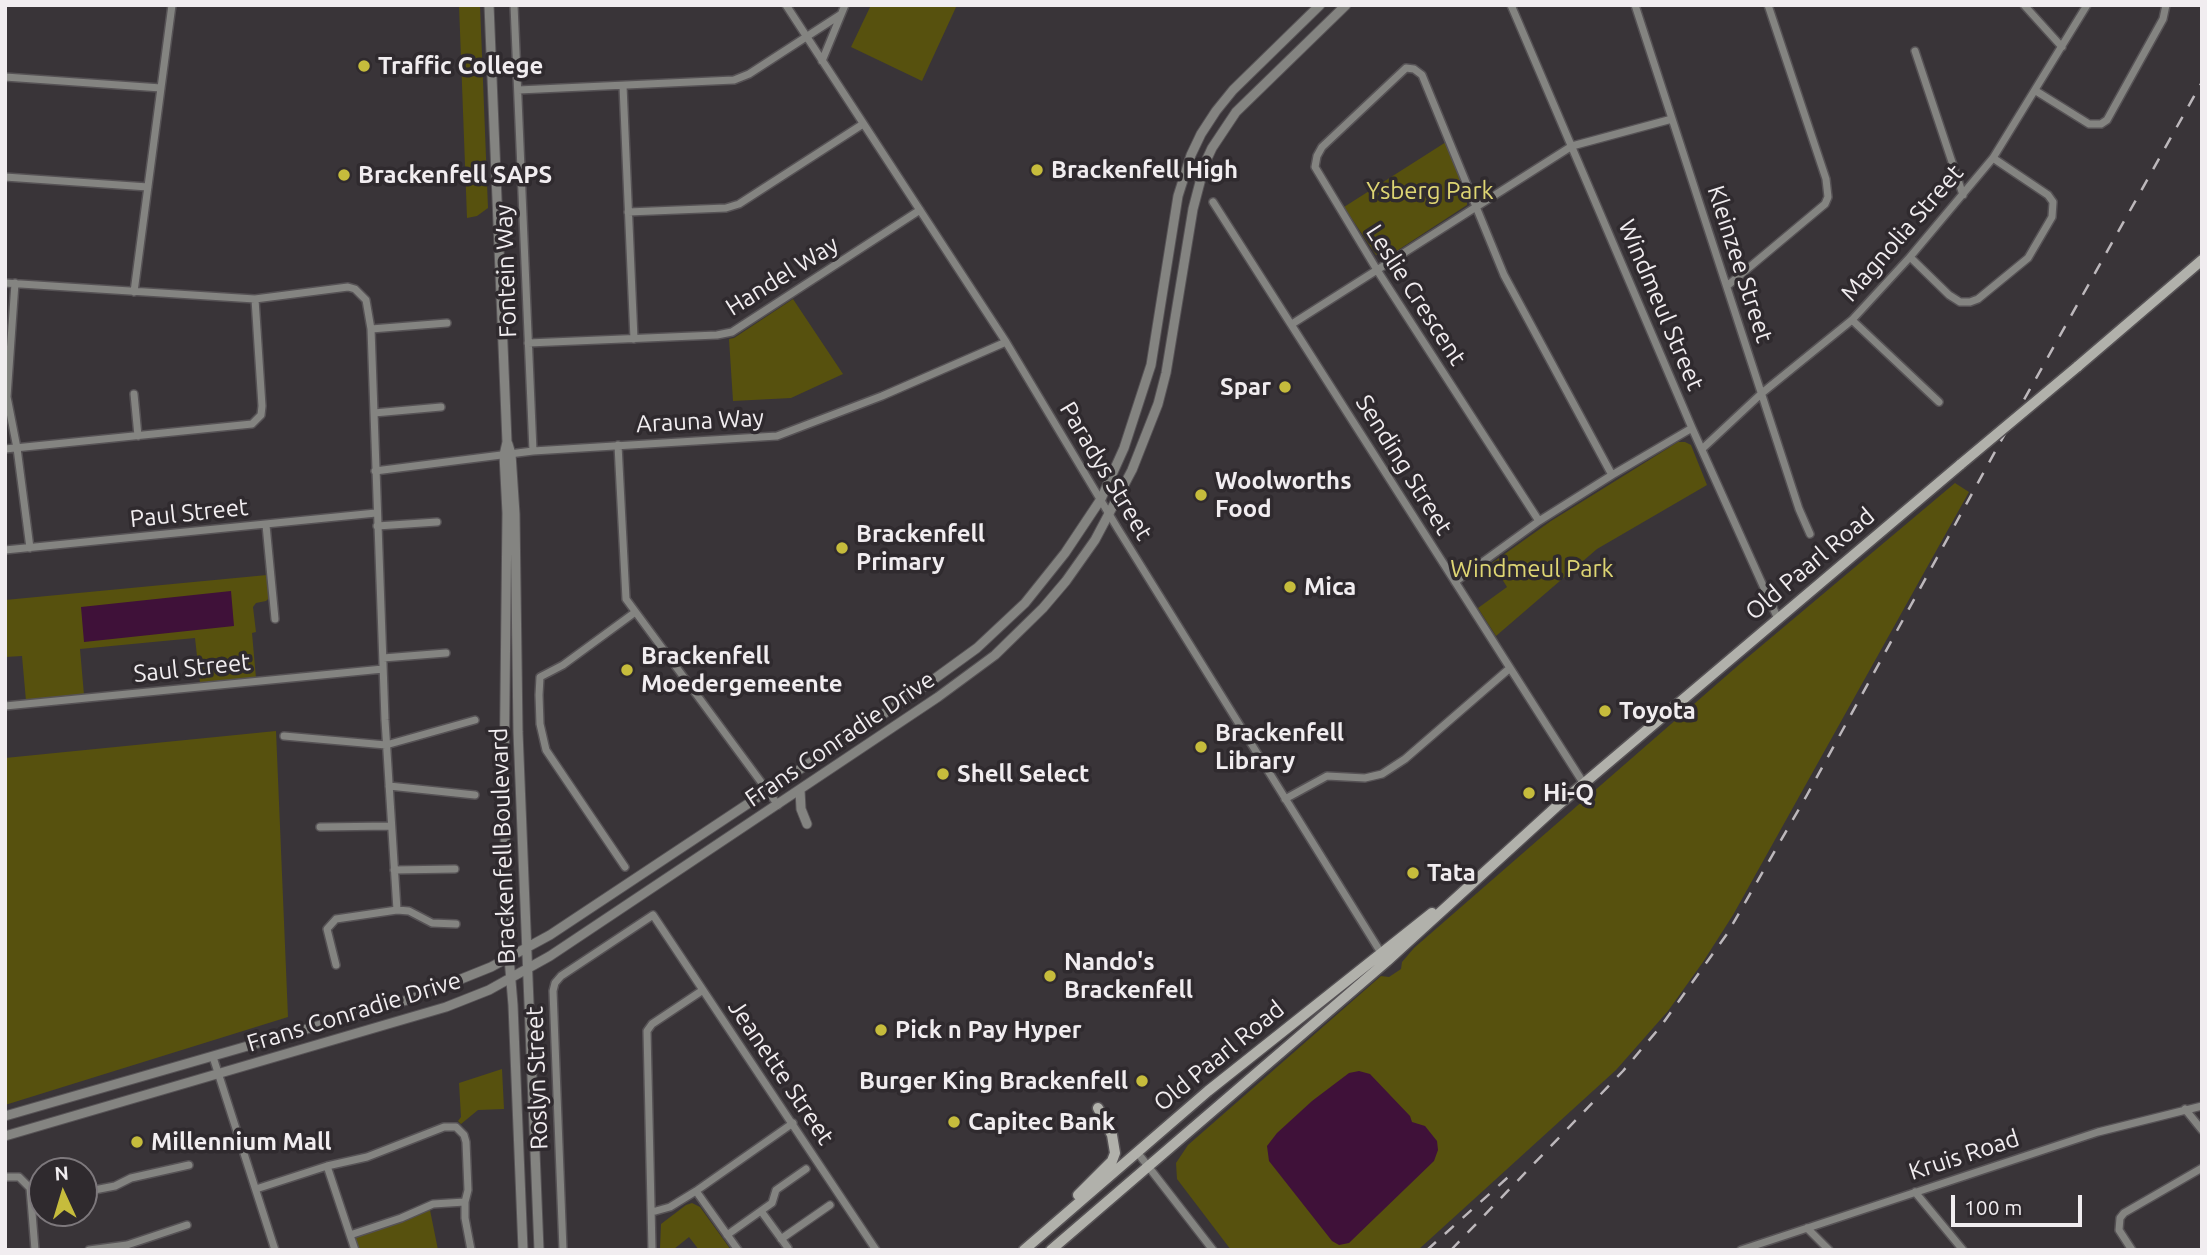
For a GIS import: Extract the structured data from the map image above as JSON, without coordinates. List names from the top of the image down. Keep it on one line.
{"streets":{"main road":["Old Paarl Road"],"street":["Magnolia Street","Kleinzee Street","Fontein Way","Handel Way","Leslie Crescent","Windmeul Street","Arauna Way","Sending Street","Paradys Street","Paul Street","Saul Street","Frans Conradie Drive","Brackenfell Boulevard","Jeanette Street","Roslyn Street","Kruis Road"]},"crossings":[["Magnolia Street","Kleinzee Street"],["Magnolia Street","Windmeul Street"],["Fontein Way","Handel Way"],["Fontein Way","Arauna Way"],["Handel Way","Paradys Street"],["Windmeul Street","Old Paarl Road"],["Arauna Way","Paradys Street"],["Arauna Way","Brackenfell Boulevard"],["Sending Street","Old Paarl Road"],["Paradys Street","Old Paarl Road"],["Paradys Street","Frans Conradie Drive"],["Frans Conradie Drive","Brackenfell Boulevard"],["Jeanette Street","Roslyn Street"]],"parks":["Ysberg Park","Windmeul Park"],"places":["Traffic College","Brackenfell High","Brackenfell SAPS","Spar","Woolworths Food","Brackenfell Primary","Mica","Brackenfell Moedergemeente","Toyota","Brackenfell Library","Shell Select","Hi-Q","Tata","Nando's Brackenfell","Pick n Pay Hyper","Burger King Brackenfell","Capitec Bank","Millennium Mall"],"scale_bar":"100 m","north":"top"}
